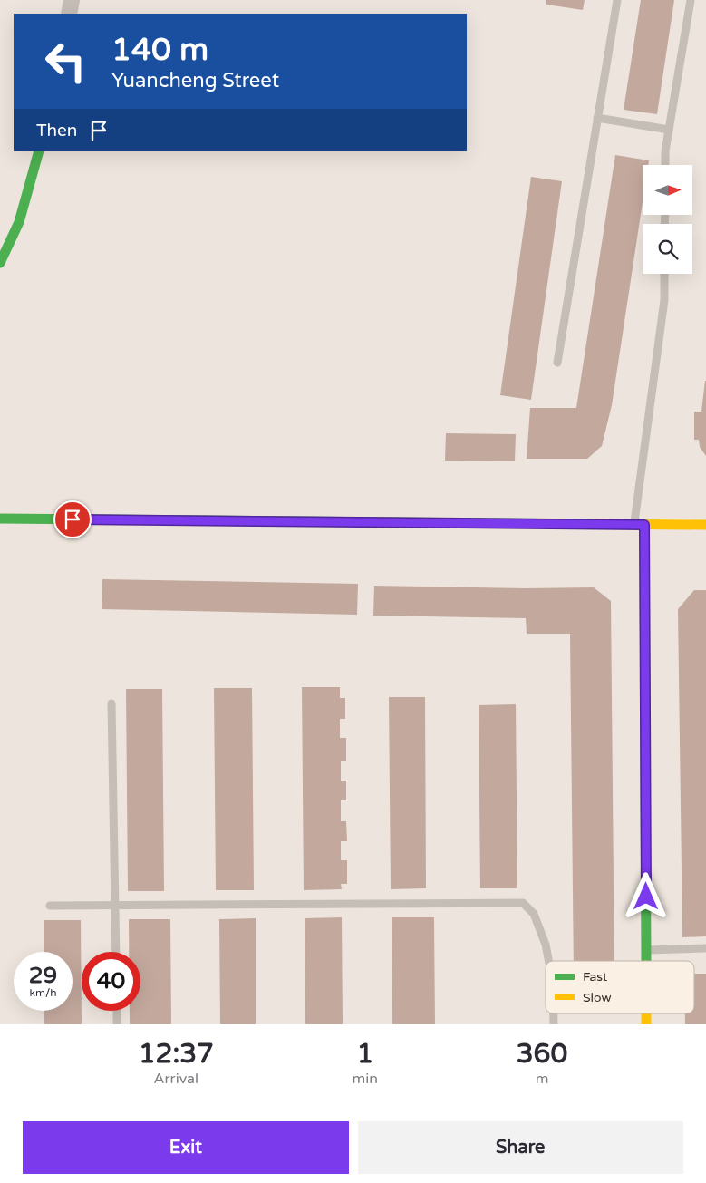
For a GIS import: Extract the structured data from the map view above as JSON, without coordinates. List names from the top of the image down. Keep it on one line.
{"legend":["Fast","Slow"],"north":"right","page":{"turn":["140 m","Yuancheng Street"],"then":"Then","speed":"29 km/h","limit":"40","eta":["12:37","Arrival","1","min","360","m"],"buttons":["Exit","Share"]}}
